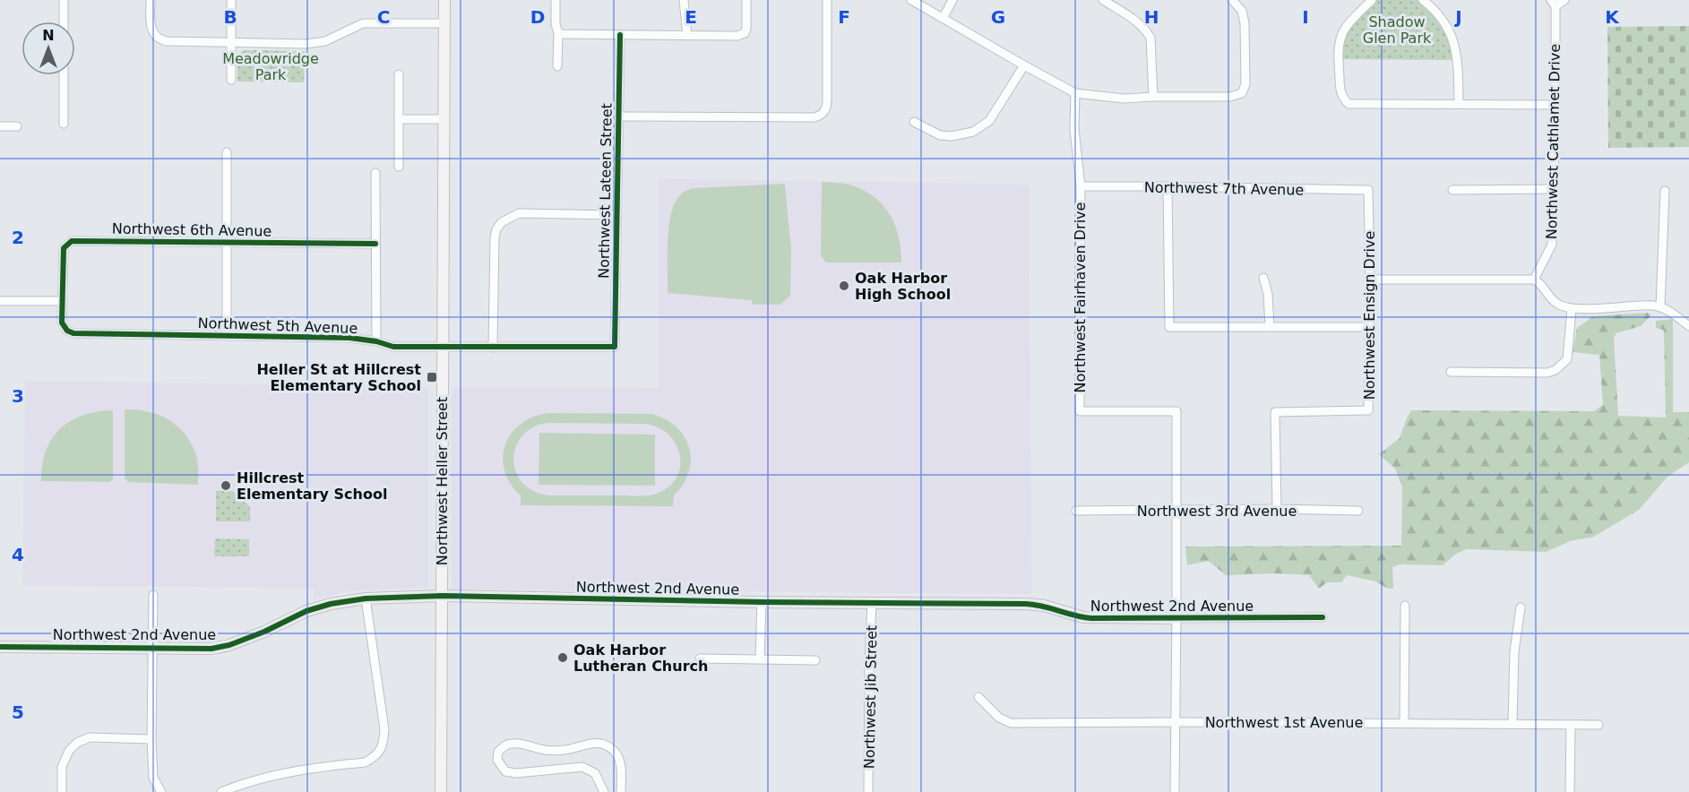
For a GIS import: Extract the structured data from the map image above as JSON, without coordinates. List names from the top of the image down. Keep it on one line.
{"streets":{"street":["Northwest Cathlamet Drive","Northwest 7th Avenue","Northwest Lateen Street","Northwest 6th Avenue","Northwest Fairhaven Drive","Northwest Ensign Drive","Northwest 5th Avenue","Northwest Heller Street","Northwest 3rd Avenue","Northwest 2nd Avenue","Northwest Jib Street","Northwest 1st Avenue"]},"crossings":[["Northwest 7th Avenue","Northwest Fairhaven Drive"],["Northwest 7th Avenue","Northwest Ensign Drive"],["Northwest Lateen Street","Northwest 5th Avenue"],["Northwest 6th Avenue","Northwest 5th Avenue"],["Northwest Fairhaven Drive","Northwest 3rd Avenue"],["Northwest Fairhaven Drive","Northwest 2nd Avenue"],["Northwest Fairhaven Drive","Northwest 1st Avenue"],["Northwest Ensign Drive","Northwest 3rd Avenue"],["Northwest 5th Avenue","Northwest Heller Street"],["Northwest Heller Street","Northwest 2nd Avenue"],["Northwest 2nd Avenue","Northwest Jib Street"]],"parks":["Shadow Glen Park","Meadowridge Park"],"places":{"other":["Oak Harbor High School","Hillcrest Elementary School","Oak Harbor Lutheran Church"],"transit":["Heller St at Hillcrest Elementary School"]},"north":"top","grid":{"columns":["B","C","D","E","F","G","H","I","J","K"],"rows":["2","3","4","5"]}}
